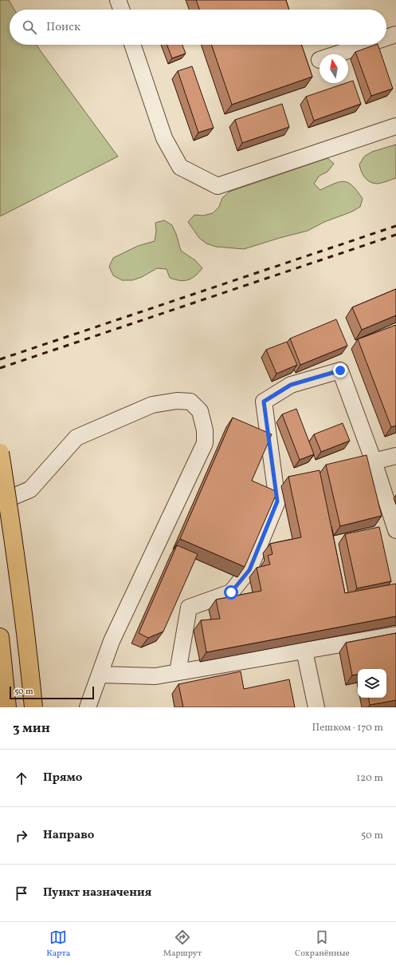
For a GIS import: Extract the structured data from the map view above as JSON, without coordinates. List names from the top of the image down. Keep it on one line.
{"scale_bar":"50 m","north":"top","page":{"search":"Поиск","scale":"50 m","heading":["3 мин","Пешком · 170 m"],"list":[["Прямо","120 m"],["Направо","50 m"],"Пункт назначения"],"nav":["Карта","Маршрут","Сохранённые"]}}
